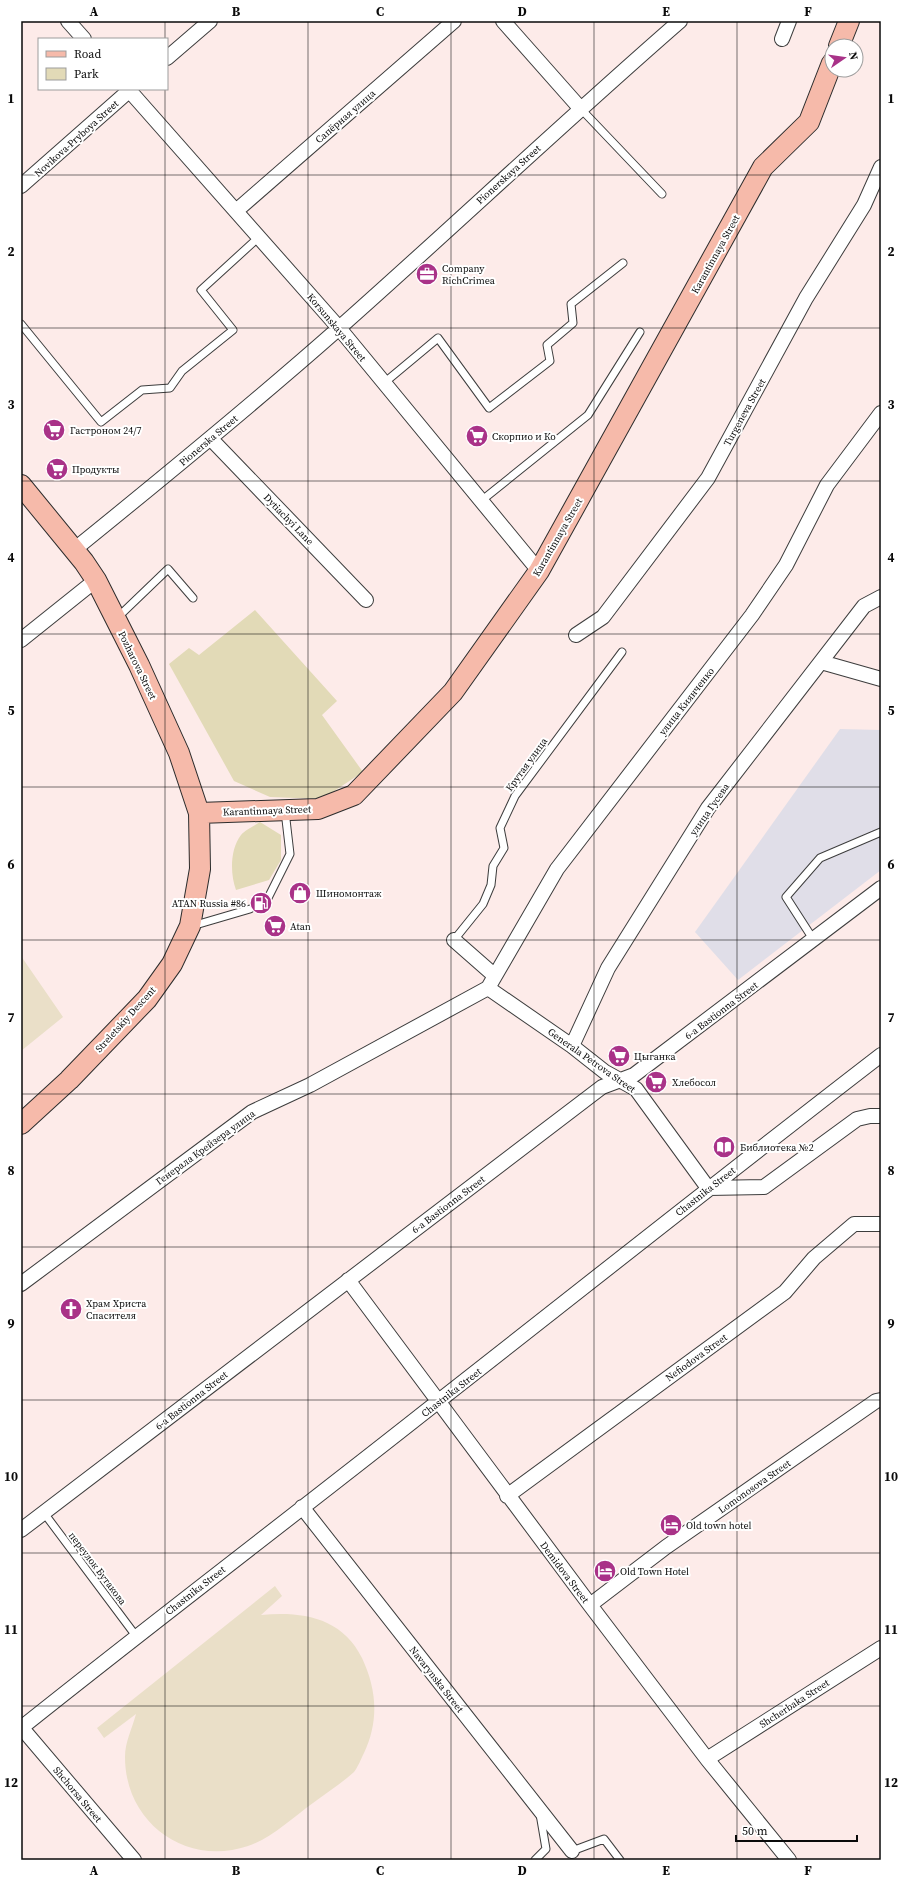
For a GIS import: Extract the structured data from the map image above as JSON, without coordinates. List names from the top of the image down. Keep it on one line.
{"streets":{"main road":["Karantinnaya Street","Pozharova Street","Streletskiy Descent"],"street":["Сапёрная улица","Novikova-Pryboya Street","Pionerskaya Street","Korsunskaya Street","Turgeneva Street","Pionerska Street","Dytiachyi Lane","улица Киянченко","улица Гусева","6-a Bastionna Street","Generala Petrova Street","Генерала Крейзера улица","Chastnika Street","Nefiodova Street","Lomonosova Street","Demidova Street","Navarynska Street","Shcherbaka Street","Shchorsa Street"],"lane":["Крутая улица","переулок Бутакова"]},"crossings":[["Сапёрная улица","Korsunskaya Street"],["Pionerskaya Street","Korsunskaya Street"],["Pionerskaya Street","Pionerska Street"],["Karantinnaya Street","Korsunskaya Street"],["Karantinnaya Street","Pozharova Street"],["Korsunskaya Street","Pionerska Street"],["Pionerska Street","Dytiachyi Lane"],["Pionerska Street","Pozharova Street"],["Pozharova Street","Streletskiy Descent"],["улица Киянченко","Generala Petrova Street"],["улица Киянченко","Генерала Крейзера улица"],["Крутая улица","Generala Petrova Street"],["улица Гусева","Generala Petrova Street"],["6-a Bastionna Street","Generala Petrova Street"],["6-a Bastionna Street","переулок Бутакова"],["6-a Bastionna Street","Demidova Street"],["Generala Petrova Street","Генерала Крейзера улица"],["Generala Petrova Street","Chastnika Street"],["Chastnika Street","переулок Бутакова"],["Chastnika Street","Demidova Street"],["Chastnika Street","Navarynska Street"],["Chastnika Street","Shchorsa Street"],["Nefiodova Street","Demidova Street"],["Lomonosova Street","Demidova Street"],["Demidova Street","Shcherbaka Street"]],"places":{"office":["Company RichCrimea"],"supermarket":["Гастроном 24/7","Скорпио и Ко","Продукты","Atan","Цыганка","Хлебосол"],"shop":["Шиномонтаж"],"fuel station":["ATAN Russia #86"],"library":["Библиотека №2"],"church":["Храм Христа Спасителя"],"hotel":["Old town hotel","Old Town Hotel"]},"legend":["Road","Park"],"scale_bar":"50 m","north":"right","grid":{"columns":["A","B","C","D","E","F"],"rows":["1","2","3","4","5","6","7","8","9","10","11","12"]}}
